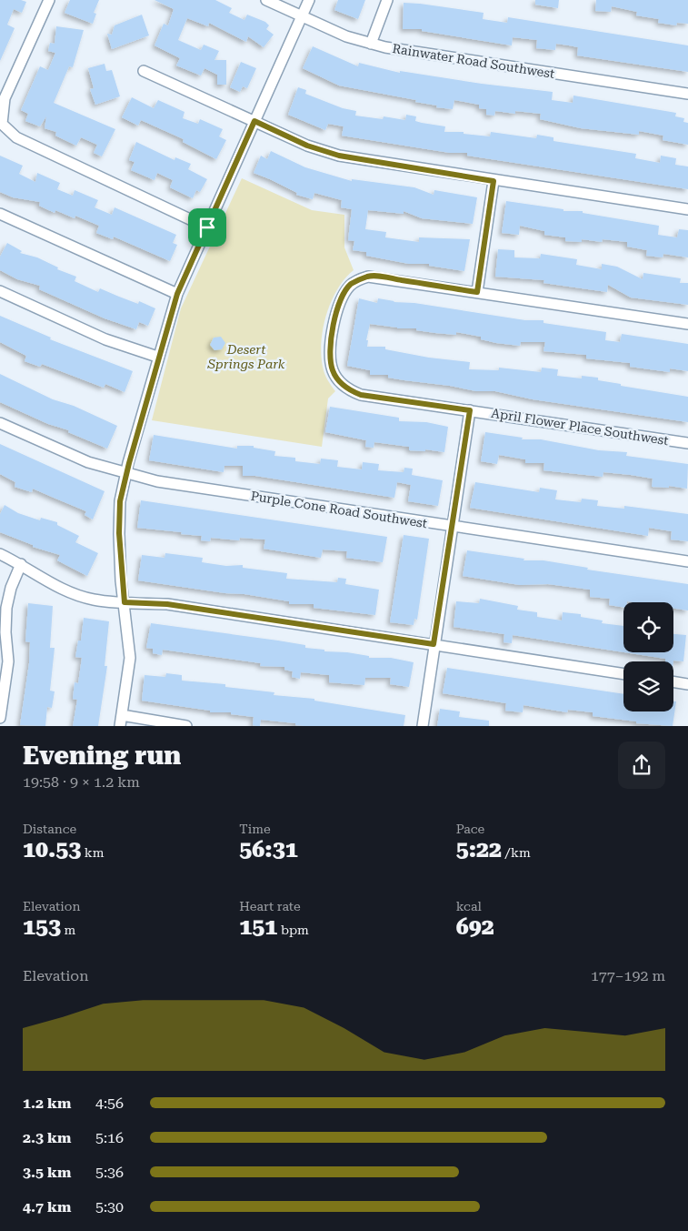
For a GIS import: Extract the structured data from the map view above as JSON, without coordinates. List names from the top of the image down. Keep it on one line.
{"streets":{"street":["Rainwater Road Southwest","April Flower Place Southwest","Purple Cone Road Southwest"]},"parks":["Desert Springs Park"],"page":{"heading":["Evening run","19:58 · 9 × 1.2 km"],"stats":[["Distance","10.53 km"],["Time","56:31"],["Pace","5:22 /km"],["Elevation","153 m"],["Heart rate","151 bpm"],["kcal","692"]],"chart":["Elevation","177–192 m"],"list":[{"name":"1.2 km","note":"4:56"},{"name":"2.3 km","note":"5:16"},{"name":"3.5 km","note":"5:36"},{"name":"4.7 km","note":"5:30"}]}}
